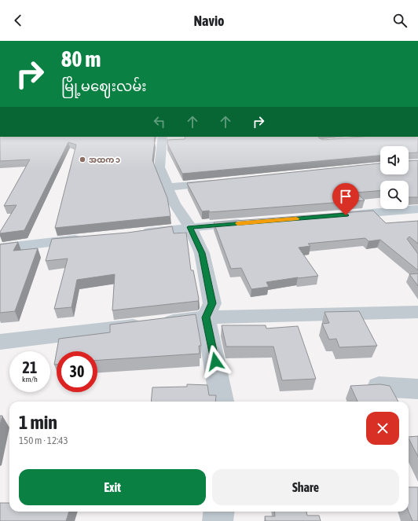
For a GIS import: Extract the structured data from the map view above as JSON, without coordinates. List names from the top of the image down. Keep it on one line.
{"places":["အထက ၁"],"page":{"header":"Navio","turn":["80 m","မြို့မဈေးလမ်း"],"speed":"21 km/h","limit":"30","heading":["1 min","150 m · 12:43"],"buttons":["Exit","Share"]}}
